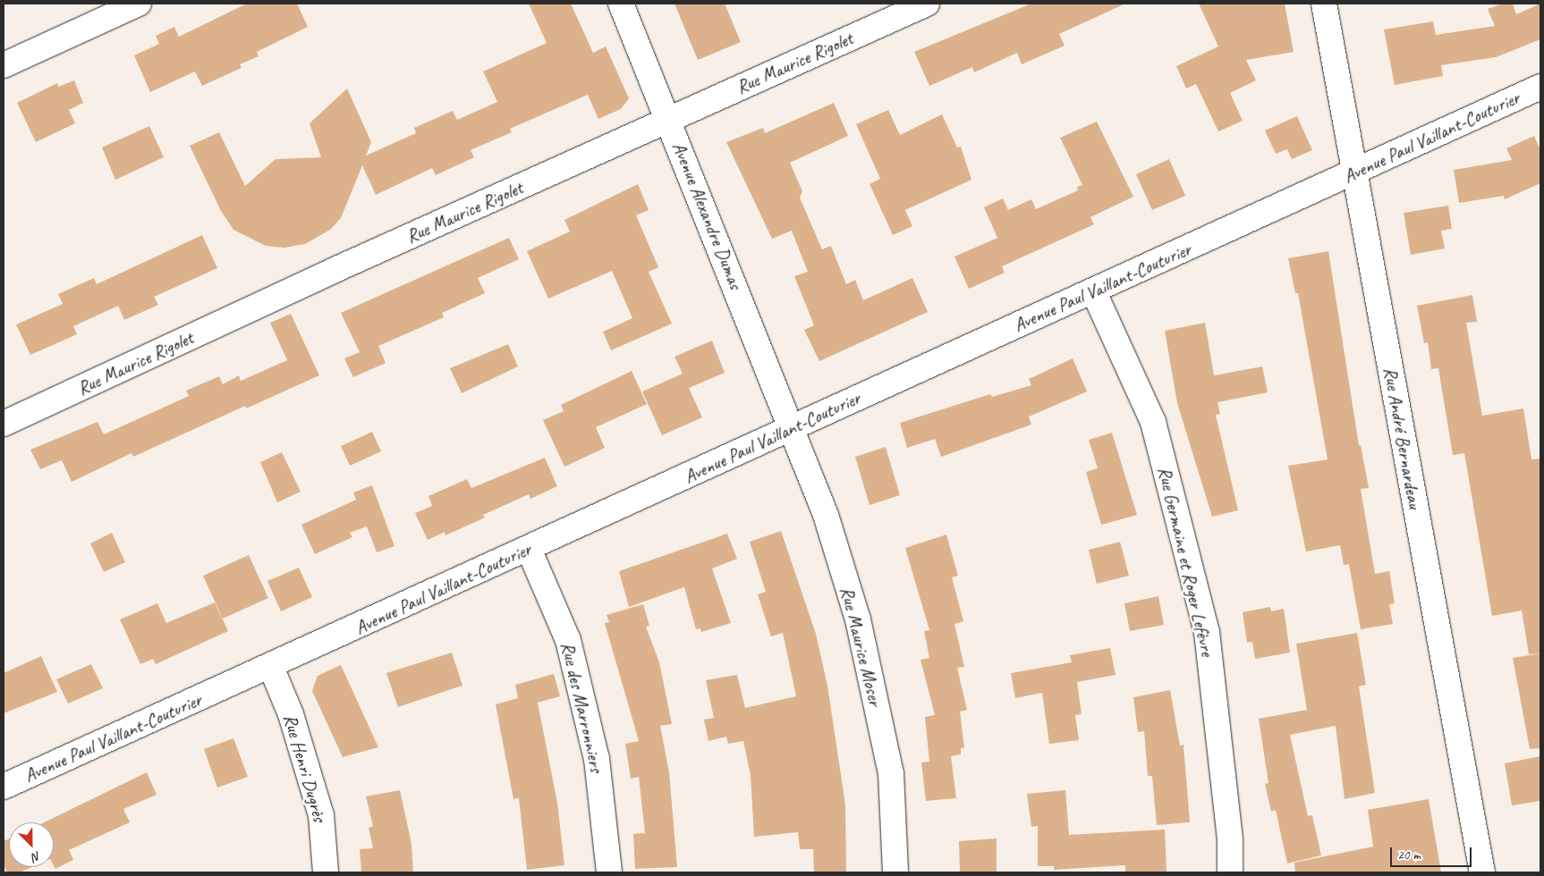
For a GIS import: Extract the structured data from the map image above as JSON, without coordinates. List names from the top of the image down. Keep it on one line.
{"streets":{"street":["Rue Maurice Rigolet","Avenue Paul Vaillant-Couturier","Avenue Alexandre Dumas","Rue André Bernardeau","Rue Germaine et Roger Lefèvre","Rue Maurice Moser","Rue des Marronniers","Rue Henri Dugrès"]},"crossings":[["Rue Maurice Rigolet","Avenue Alexandre Dumas"],["Avenue Paul Vaillant-Couturier","Avenue Alexandre Dumas"],["Avenue Paul Vaillant-Couturier","Rue André Bernardeau"],["Avenue Paul Vaillant-Couturier","Rue Germaine et Roger Lefèvre"],["Avenue Paul Vaillant-Couturier","Rue Maurice Moser"],["Avenue Paul Vaillant-Couturier","Rue des Marronniers"],["Avenue Paul Vaillant-Couturier","Rue Henri Dugrès"],["Avenue Alexandre Dumas","Rue Maurice Moser"]],"scale_bar":"20 m","north":"bottom right"}
